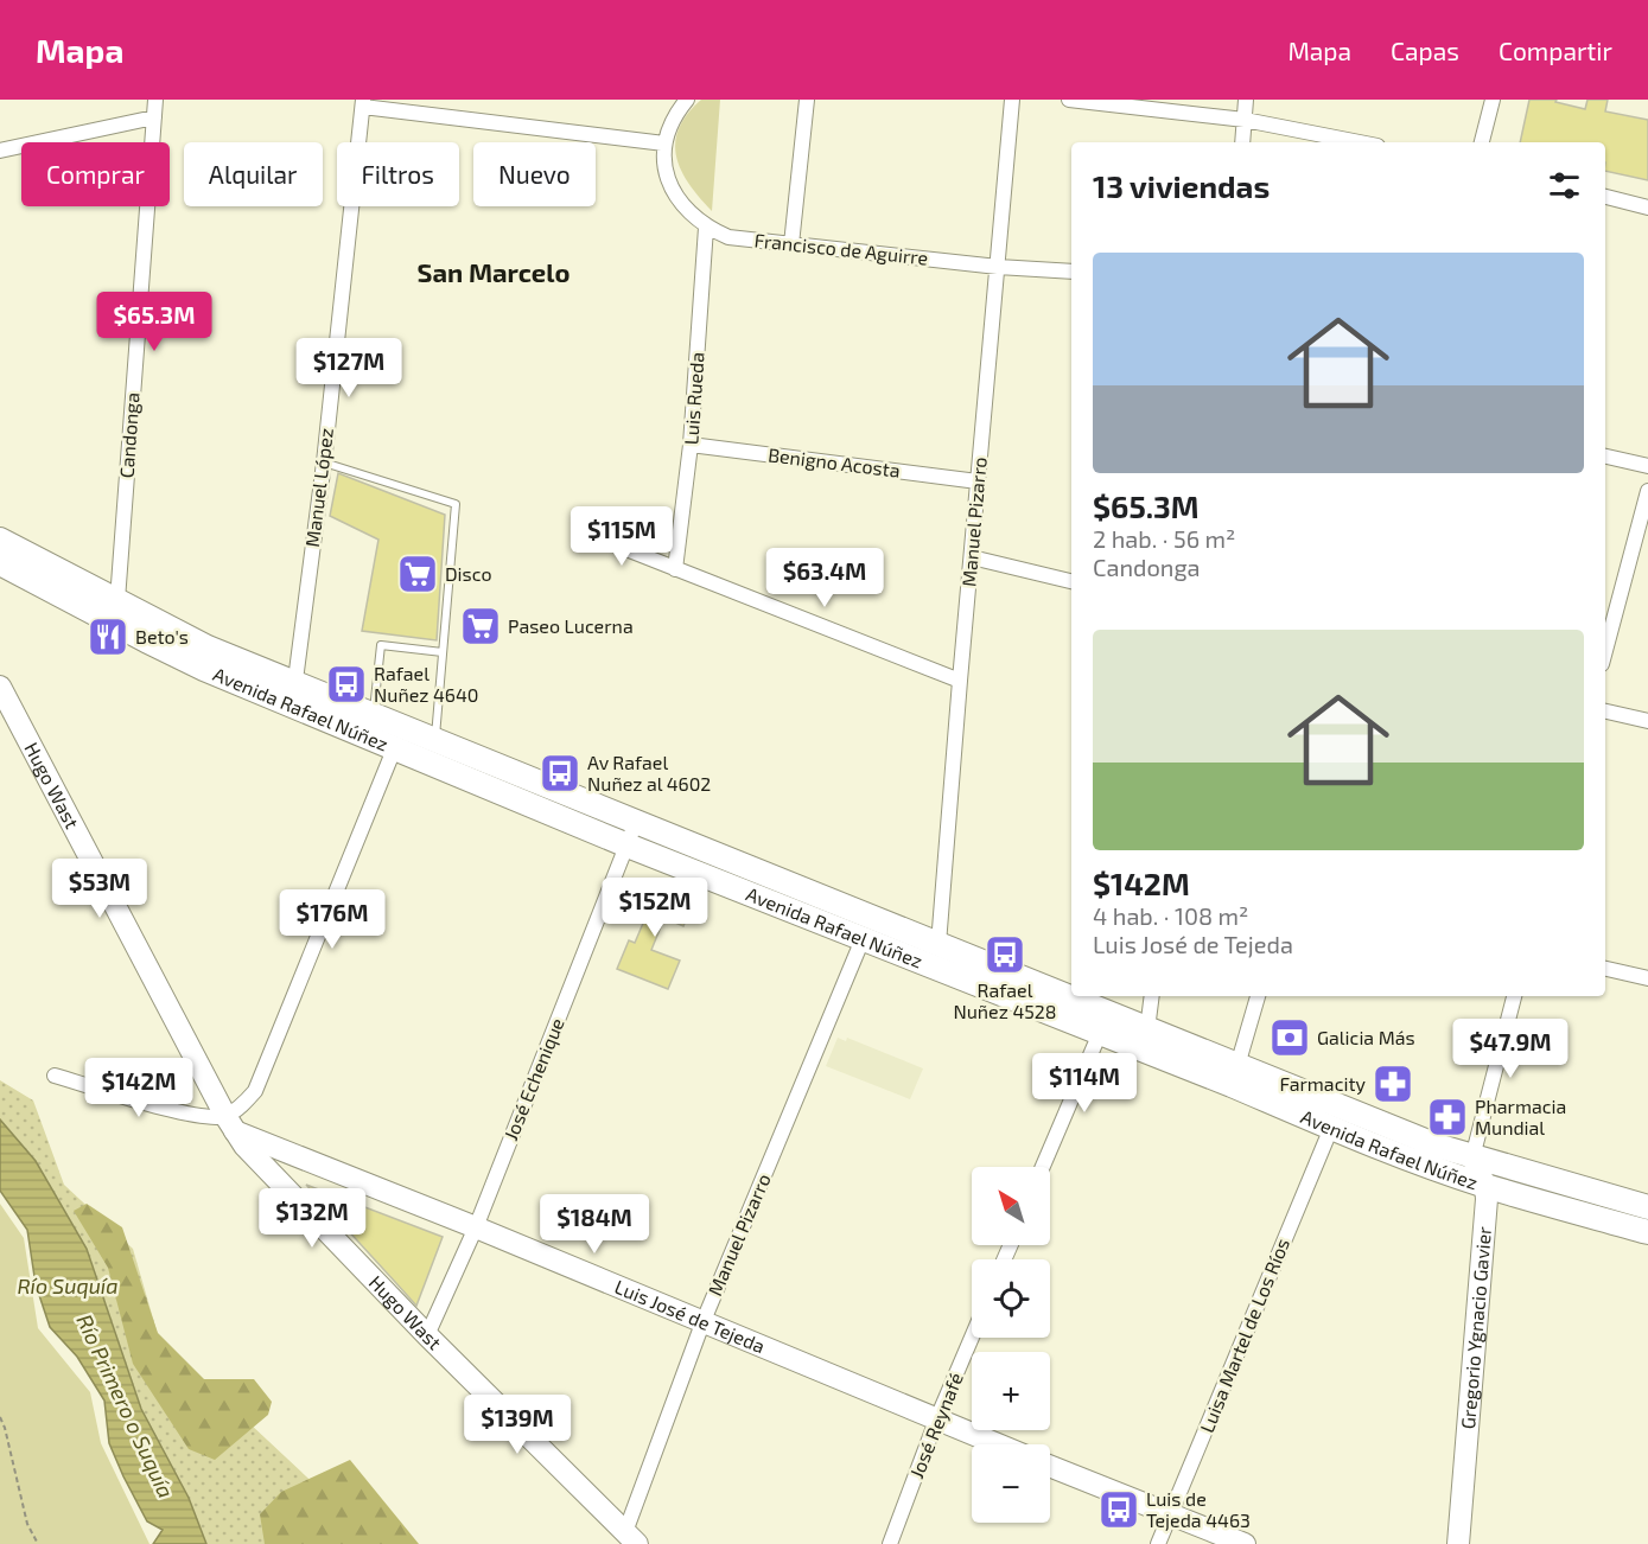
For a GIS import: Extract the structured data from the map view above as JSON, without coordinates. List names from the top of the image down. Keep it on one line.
{"streets":{"main road":["Avenida Rafael Núñez","Hugo Wast","Luis José de Tejeda","Gregorio Ygnacio Gavier"],"street":["Francisco de Aguirre","Luis Rueda","Candonga","Benigno Acosta","Manuel López","Manuel Pizarro","José Echenique","Luisa Martel de Los Ríos","José Reynafé"]},"crossings":[["Francisco de Aguirre","Luis Rueda"],["Francisco de Aguirre","Manuel Pizarro"],["Luis Rueda","Benigno Acosta"],["Candonga","Avenida Rafael Núñez"],["Benigno Acosta","Manuel Pizarro"],["Manuel López","Avenida Rafael Núñez"],["Manuel Pizarro","Avenida Rafael Núñez"],["Manuel Pizarro","Hugo Wast"],["Manuel Pizarro","Luis José de Tejeda"],["Avenida Rafael Núñez","José Echenique"],["Avenida Rafael Núñez","Gregorio Ygnacio Gavier"],["Avenida Rafael Núñez","Luisa Martel de Los Ríos"],["Hugo Wast","José Echenique"],["Hugo Wast","Luis José de Tejeda"],["José Echenique","Luis José de Tejeda"],["Luis José de Tejeda","José Reynafé"]],"districts":["San Marcelo"],"water":["Río Suquía","Río Primero o Suquía"],"places":{"supermarket":["Disco","Paseo Lucerna"],"restaurant":["Beto's"],"bus stop":["Rafael Nuñez 4640","Av Rafael Nuñez al 4602","Rafael Nuñez 4528","Luis de Tejeda 4463"],"bank":["Galicia Más"],"pharmacy":["Farmacity","Pharmacia Mundial"]},"north":"top left","page":{"header":"Mapa","nav":["Mapa","Capas","Compartir"],"chip":["Comprar","Alquilar","Filtros","Nuevo"],"heading":"13 viviendas","list":[{"name":"$65.3M","note":"2 hab. · 56 m² · Candonga"},{"name":"$142M","note":"4 hab. · 108 m² · Luis José de Tejeda"}],"price":["$65.3M","$127M","$115M","$63.4M","$53M","$152M","$176M","$47.9M","$114M","$142M","$132M","$184M","$139M"],"map_buttons":["+","−"]}}
